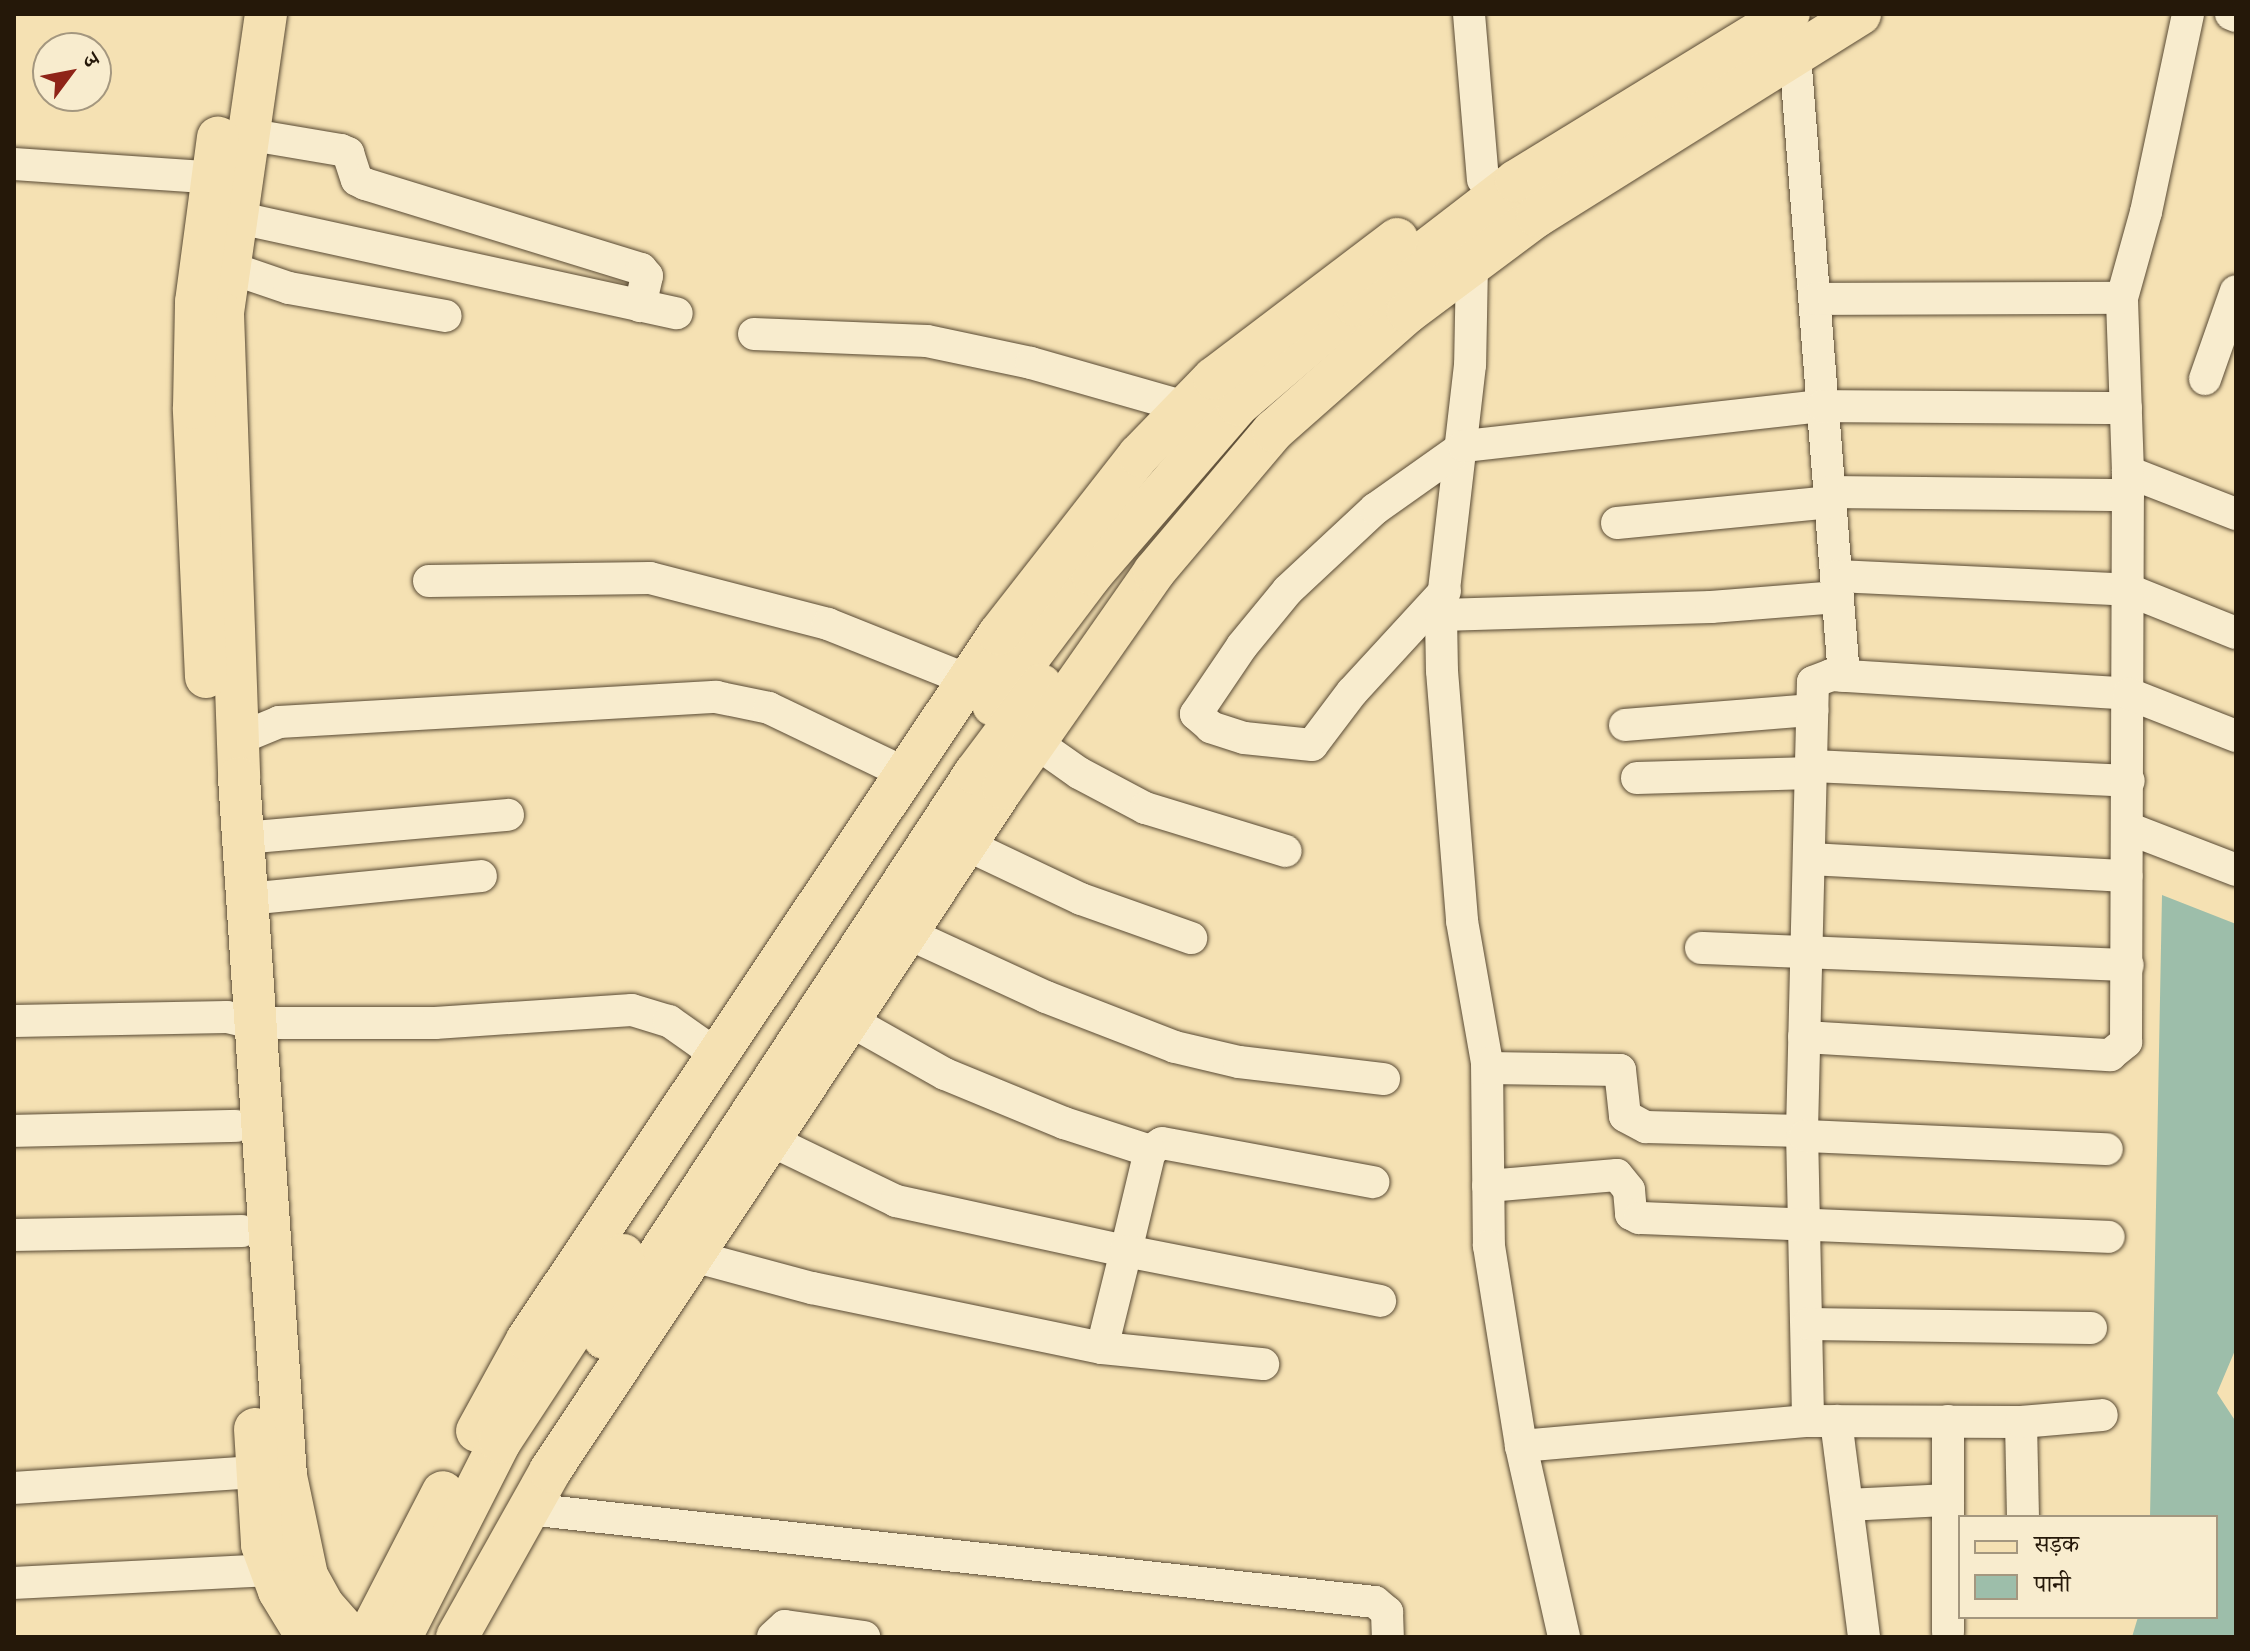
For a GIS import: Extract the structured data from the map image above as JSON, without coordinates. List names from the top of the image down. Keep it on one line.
{"legend":["सड़क","पानी"],"north":"top right"}
